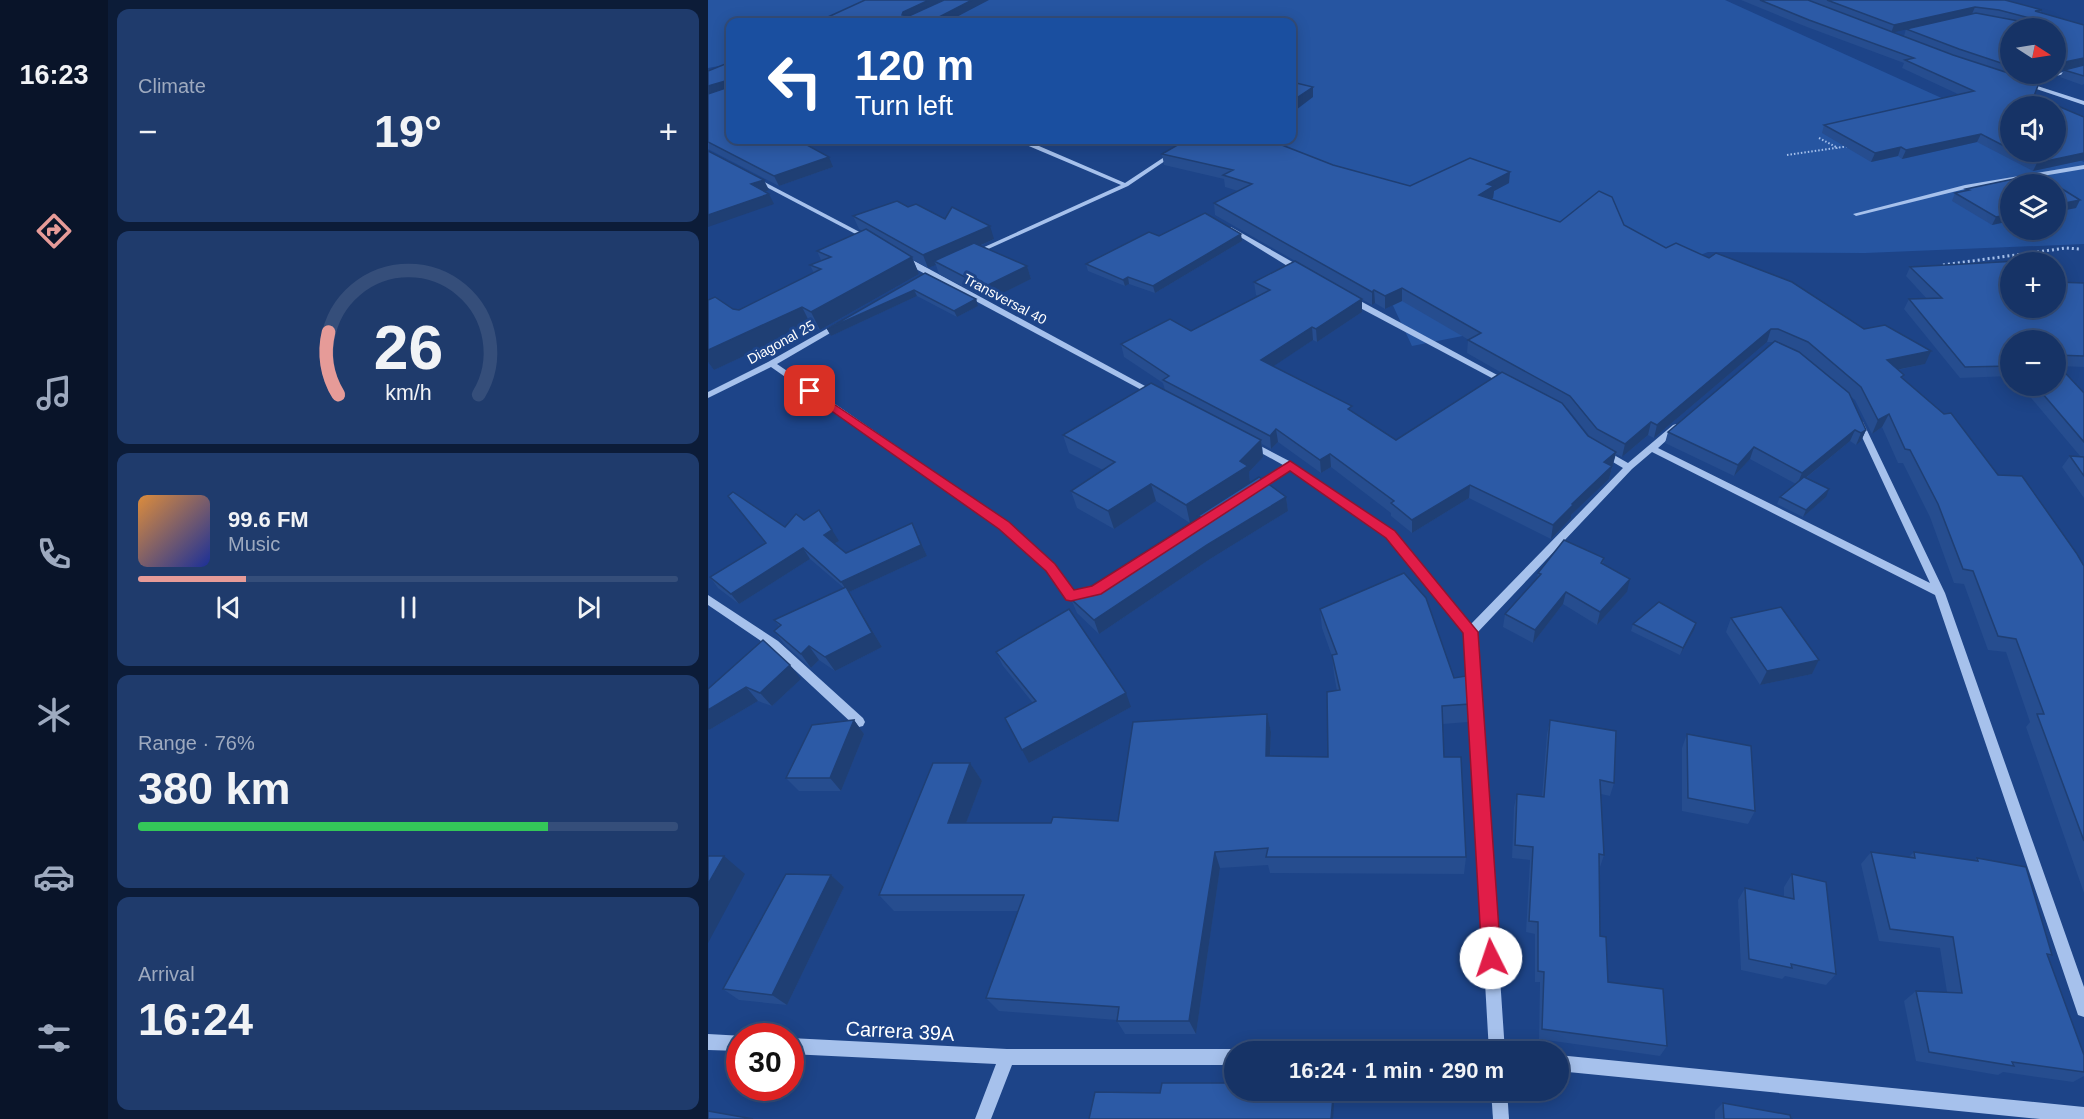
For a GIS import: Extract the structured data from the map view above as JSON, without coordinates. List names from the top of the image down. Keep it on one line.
{"streets":{"street":["Transversal 40","Diagonal 25","Carrera 39A"]},"north":"right","page":{"tabs":"16:23","tile":["Climate",["Range · 76%","380 km"],["Arrival","16:24"]],"map_buttons":["+","−"],"turn":["120 m","Turn left"],"heat":["−","19°","+"],"song":["99.6 FM","Music"],"limit":"30","trip":"16:24 · 1 min · 290 m","gauge":["26","km/h"]}}
